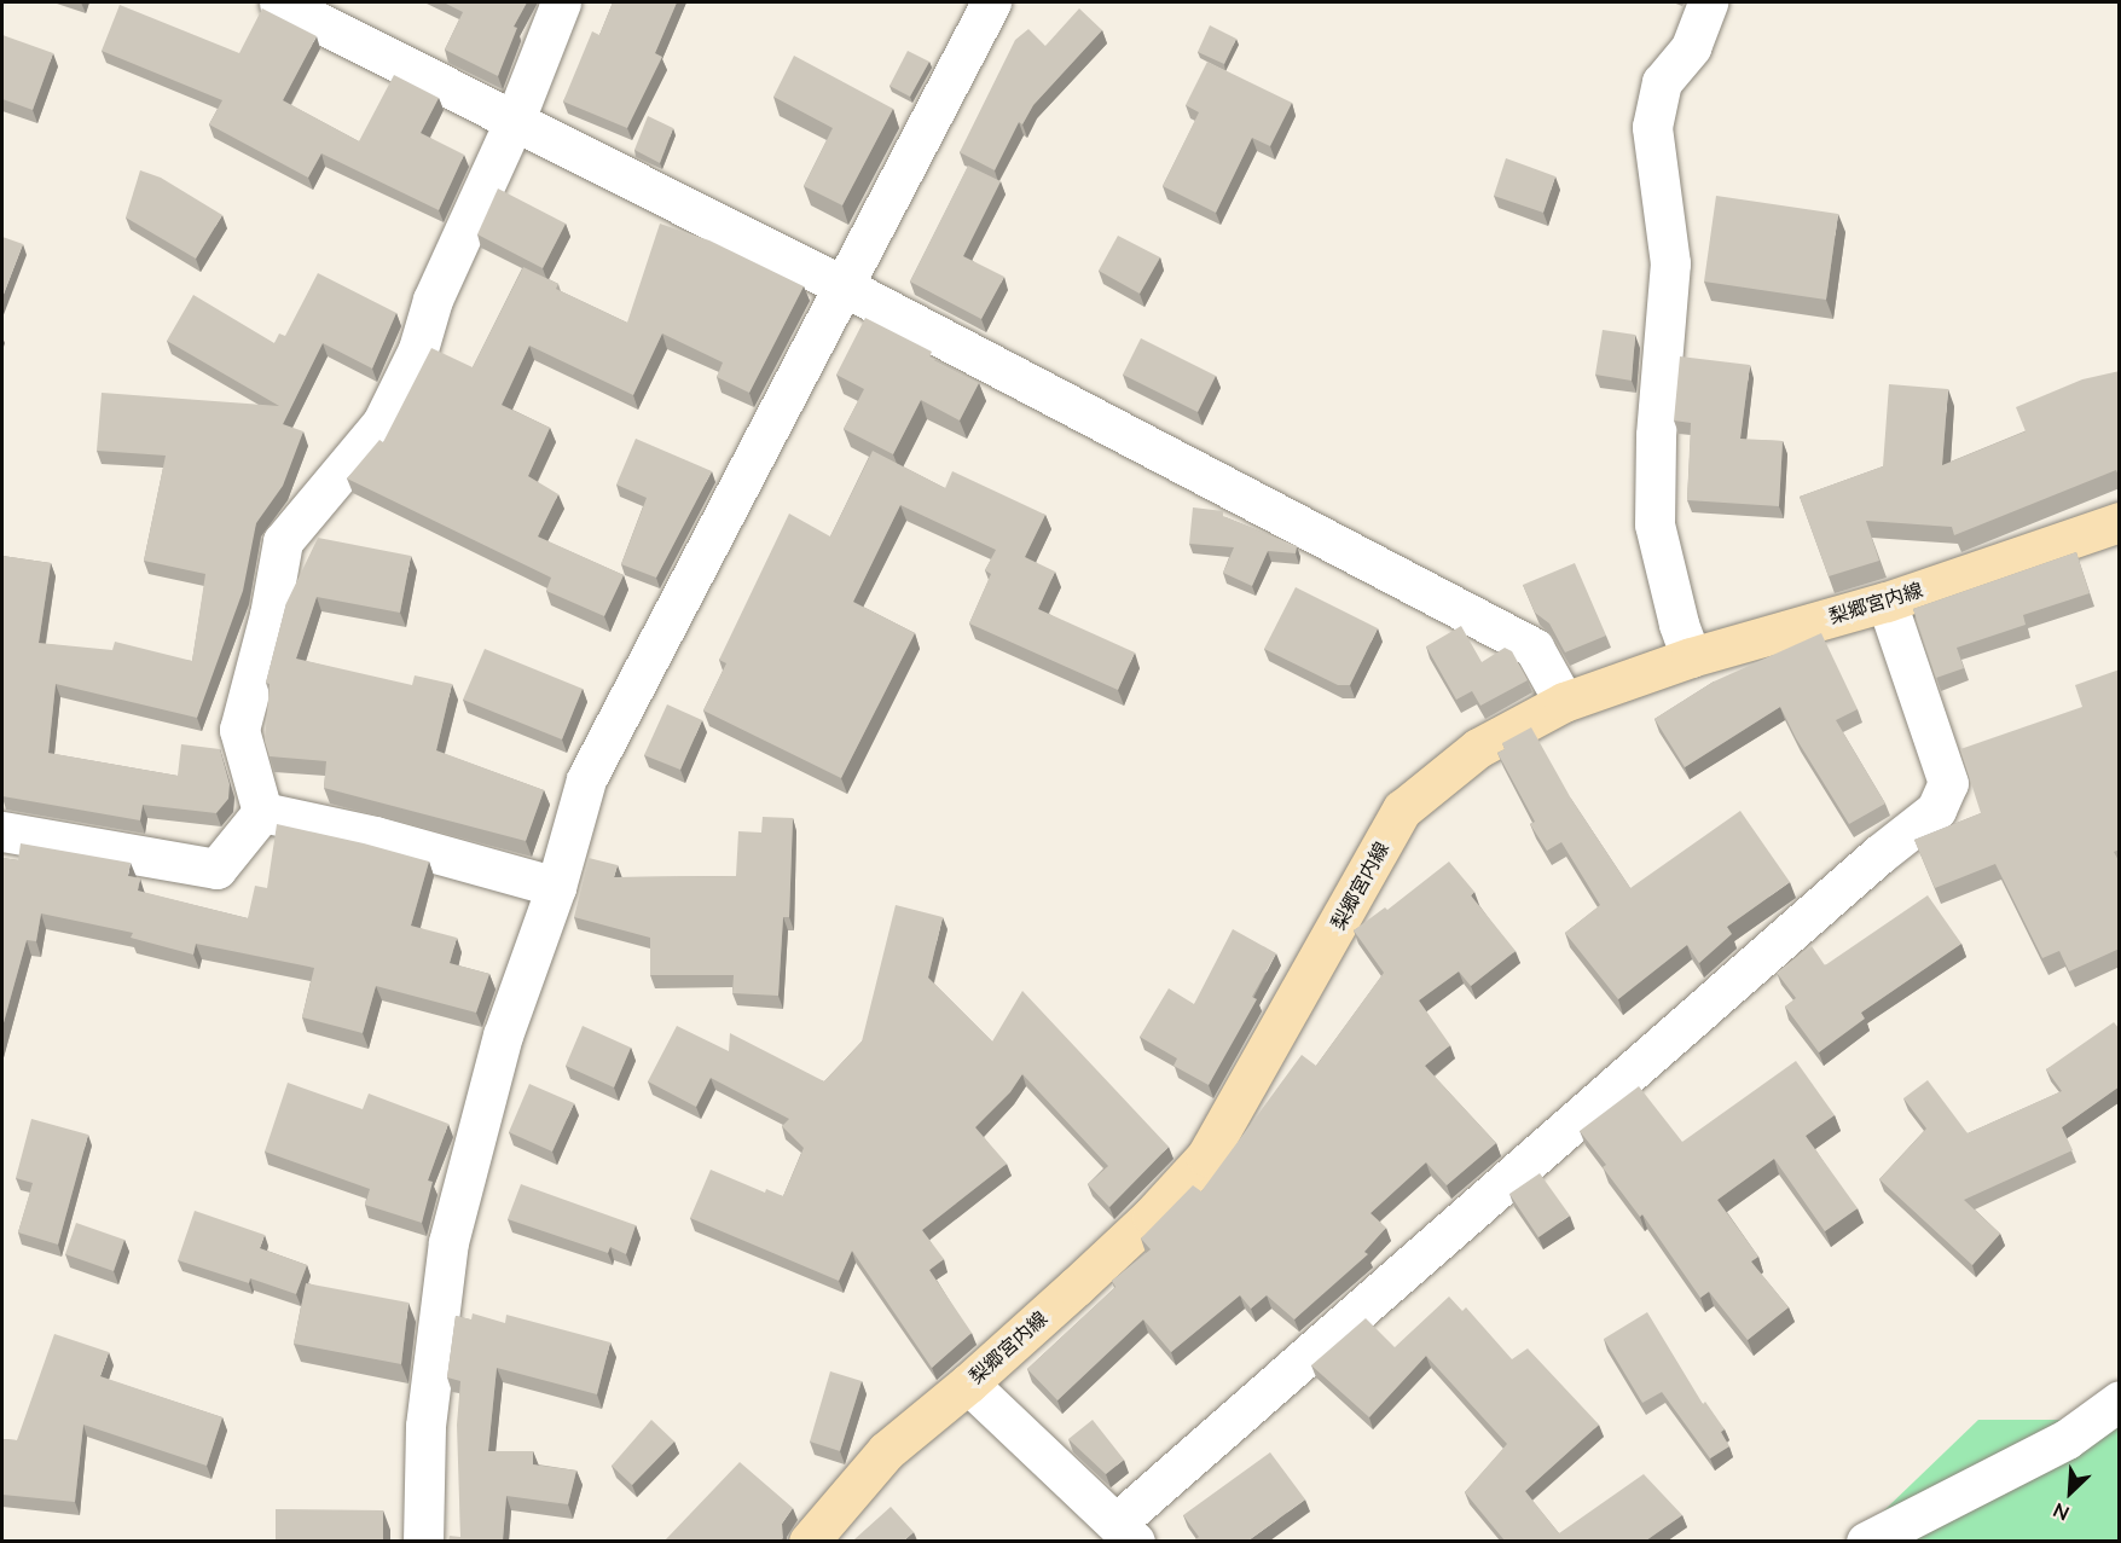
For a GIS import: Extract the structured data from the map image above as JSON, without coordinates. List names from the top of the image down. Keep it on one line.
{"streets":{"main road":["梨郷宮内線"]},"north":"bottom left"}
